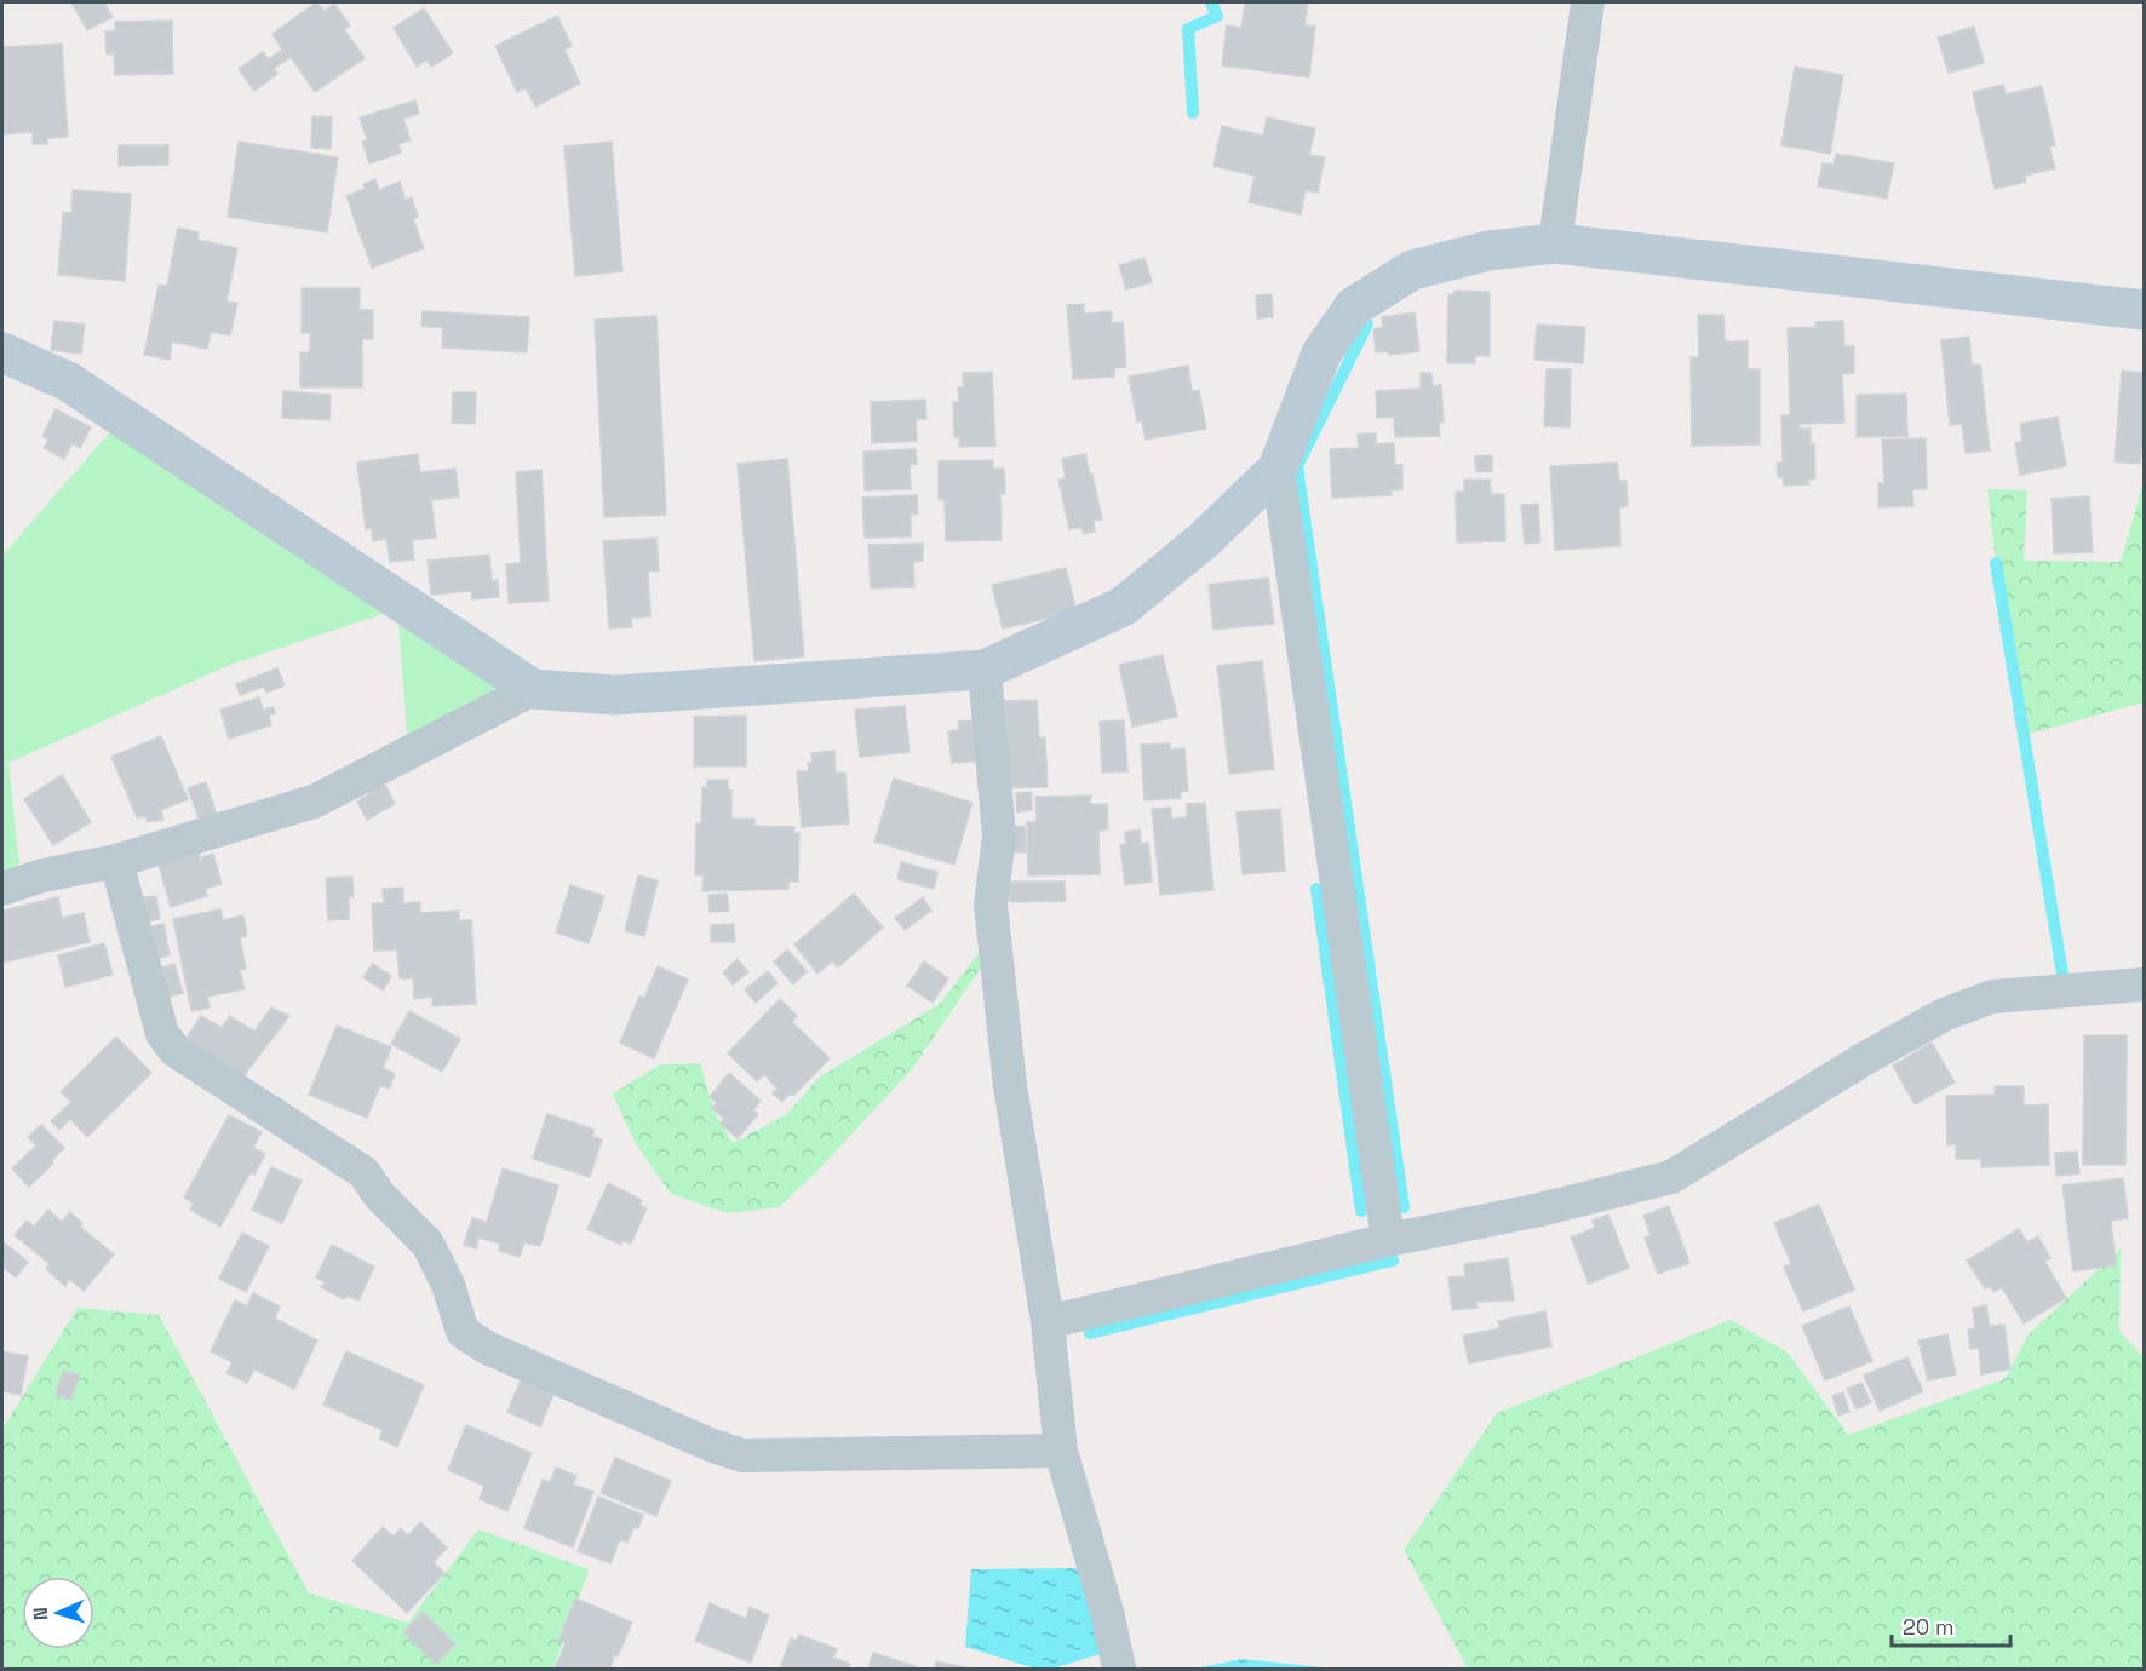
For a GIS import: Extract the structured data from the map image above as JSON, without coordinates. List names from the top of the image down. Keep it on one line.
{"scale_bar":"20 m","north":"left"}
